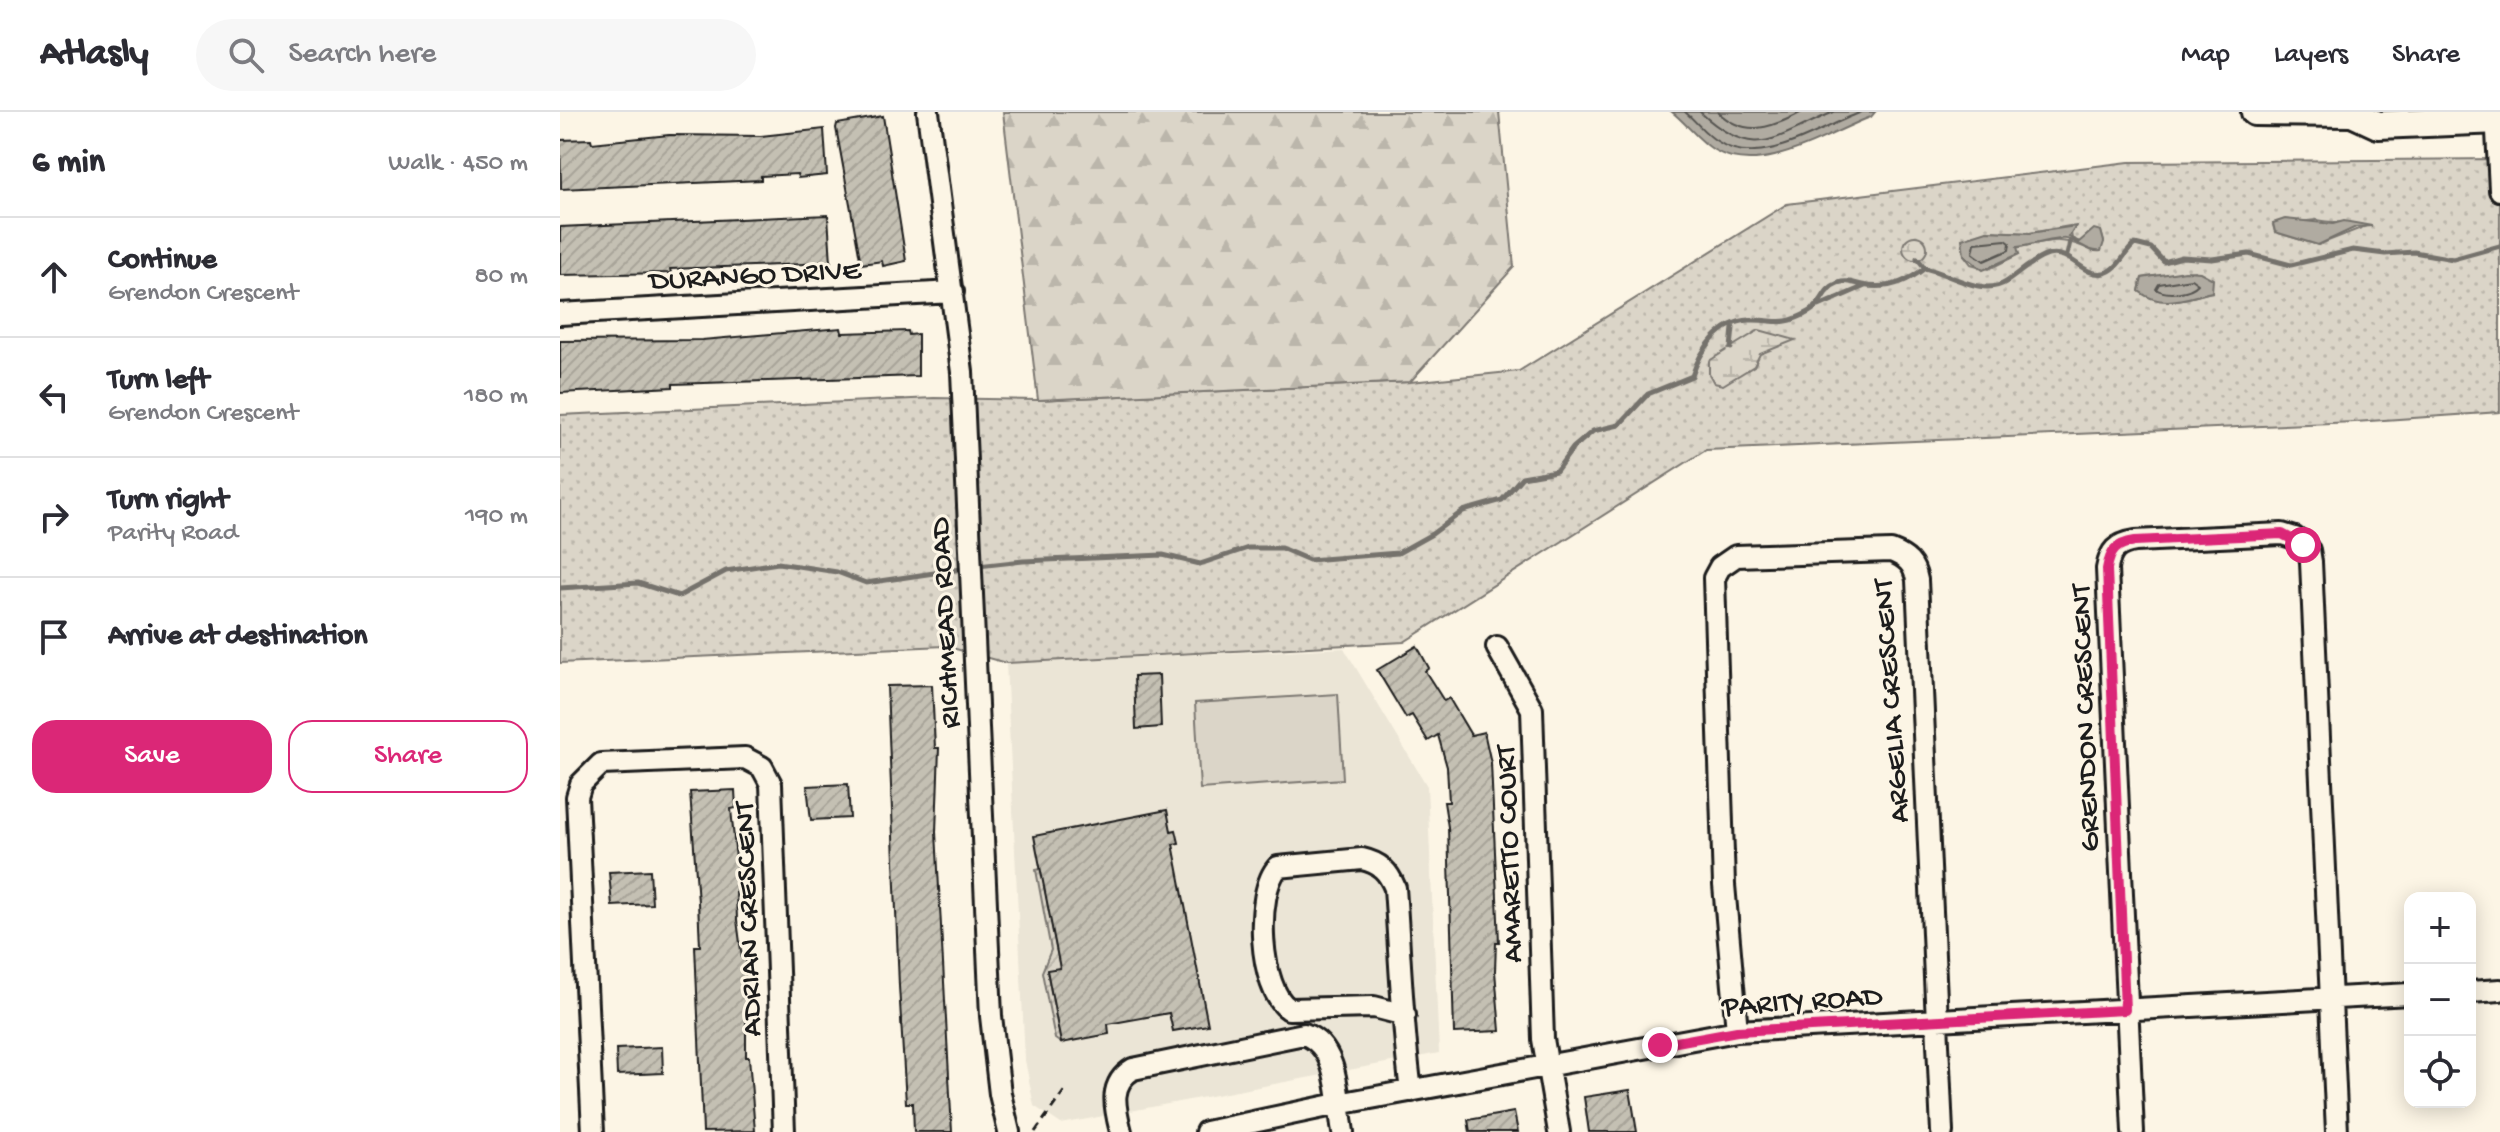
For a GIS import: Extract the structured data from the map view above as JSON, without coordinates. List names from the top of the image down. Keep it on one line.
{"streets":{"street":["DURANGO DRIVE","RICHMEAD ROAD","ARGELIA CRESCENT","GRENDON CRESCENT","AMARETTO COURT","ADRIAN CRESCENT","PARITY ROAD"]},"crossings":[["DURANGO DRIVE","RICHMEAD ROAD"],["ARGELIA CRESCENT","PARITY ROAD"],["GRENDON CRESCENT","PARITY ROAD"],["AMARETTO COURT","PARITY ROAD"]],"page":{"header":"Atlasly","search":"Search here","nav":["Map","Layers","Share"],"heading":["6 min","Walk · 450 m"],"list":[["Continue","Grendon Crescent","80 m"],["Turn left","Grendon Crescent","180 m"],["Turn right","Parity Road","190 m"],"Arrive at destination"],"buttons":["Save","Share"],"map_buttons":["+","−"]}}
